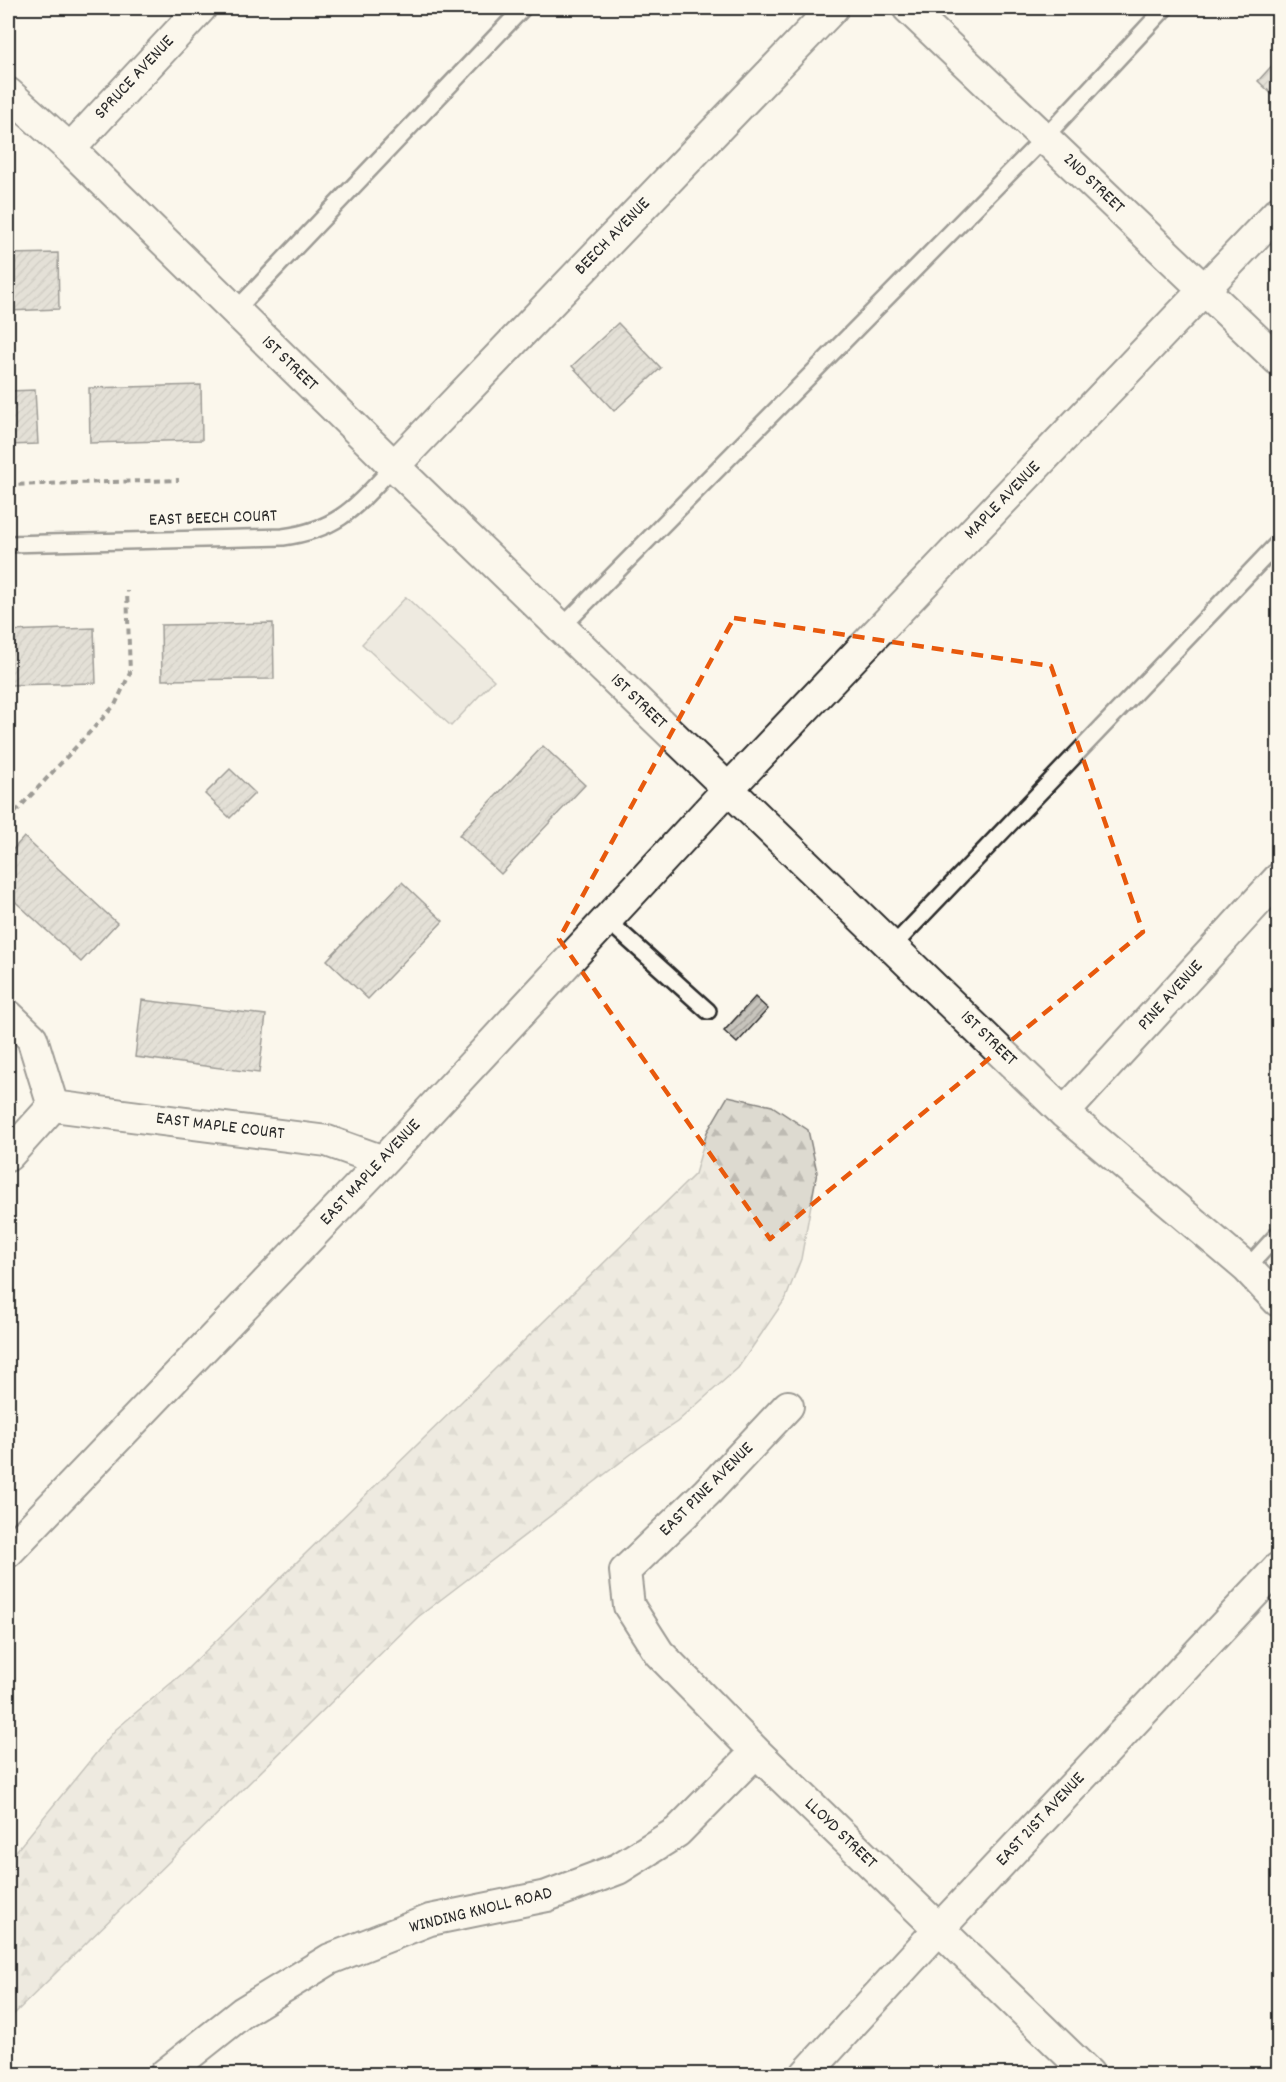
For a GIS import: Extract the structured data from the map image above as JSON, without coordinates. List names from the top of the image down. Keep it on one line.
{"streets":{"street":["SPRUCE AVENUE","2ND STREET","BEECH AVENUE","1ST STREET","MAPLE AVENUE","PINE AVENUE","EAST MAPLE COURT","EAST MAPLE AVENUE","EAST PINE AVENUE","EAST 21ST AVENUE","LLOYD STREET","WINDING KNOLL ROAD"],"lane":["EAST BEECH COURT"]},"crossings":[["SPRUCE AVENUE","1ST STREET"],["2ND STREET","MAPLE AVENUE"],["BEECH AVENUE","1ST STREET"],["BEECH AVENUE","EAST BEECH COURT"],["1ST STREET","MAPLE AVENUE"],["1ST STREET","EAST BEECH COURT"],["1ST STREET","PINE AVENUE"],["1ST STREET","EAST MAPLE AVENUE"],["MAPLE AVENUE","EAST MAPLE AVENUE"],["EAST MAPLE COURT","EAST MAPLE AVENUE"],["EAST PINE AVENUE","LLOYD STREET"],["EAST 21ST AVENUE","LLOYD STREET"],["LLOYD STREET","WINDING KNOLL ROAD"]]}
